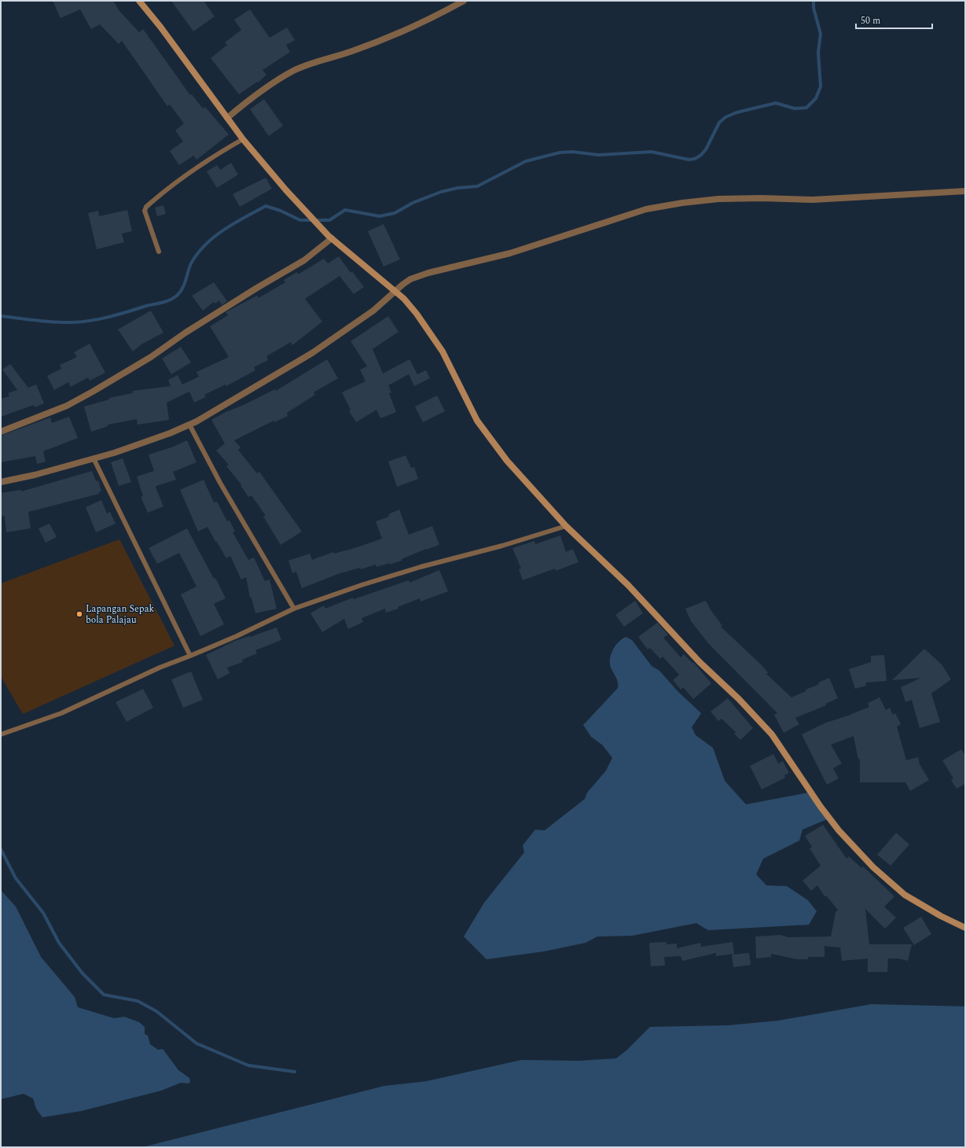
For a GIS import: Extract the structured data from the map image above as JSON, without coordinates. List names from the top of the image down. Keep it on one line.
{"places":["Lapangan Sepak bola Palajau"],"scale_bar":"50 m"}
